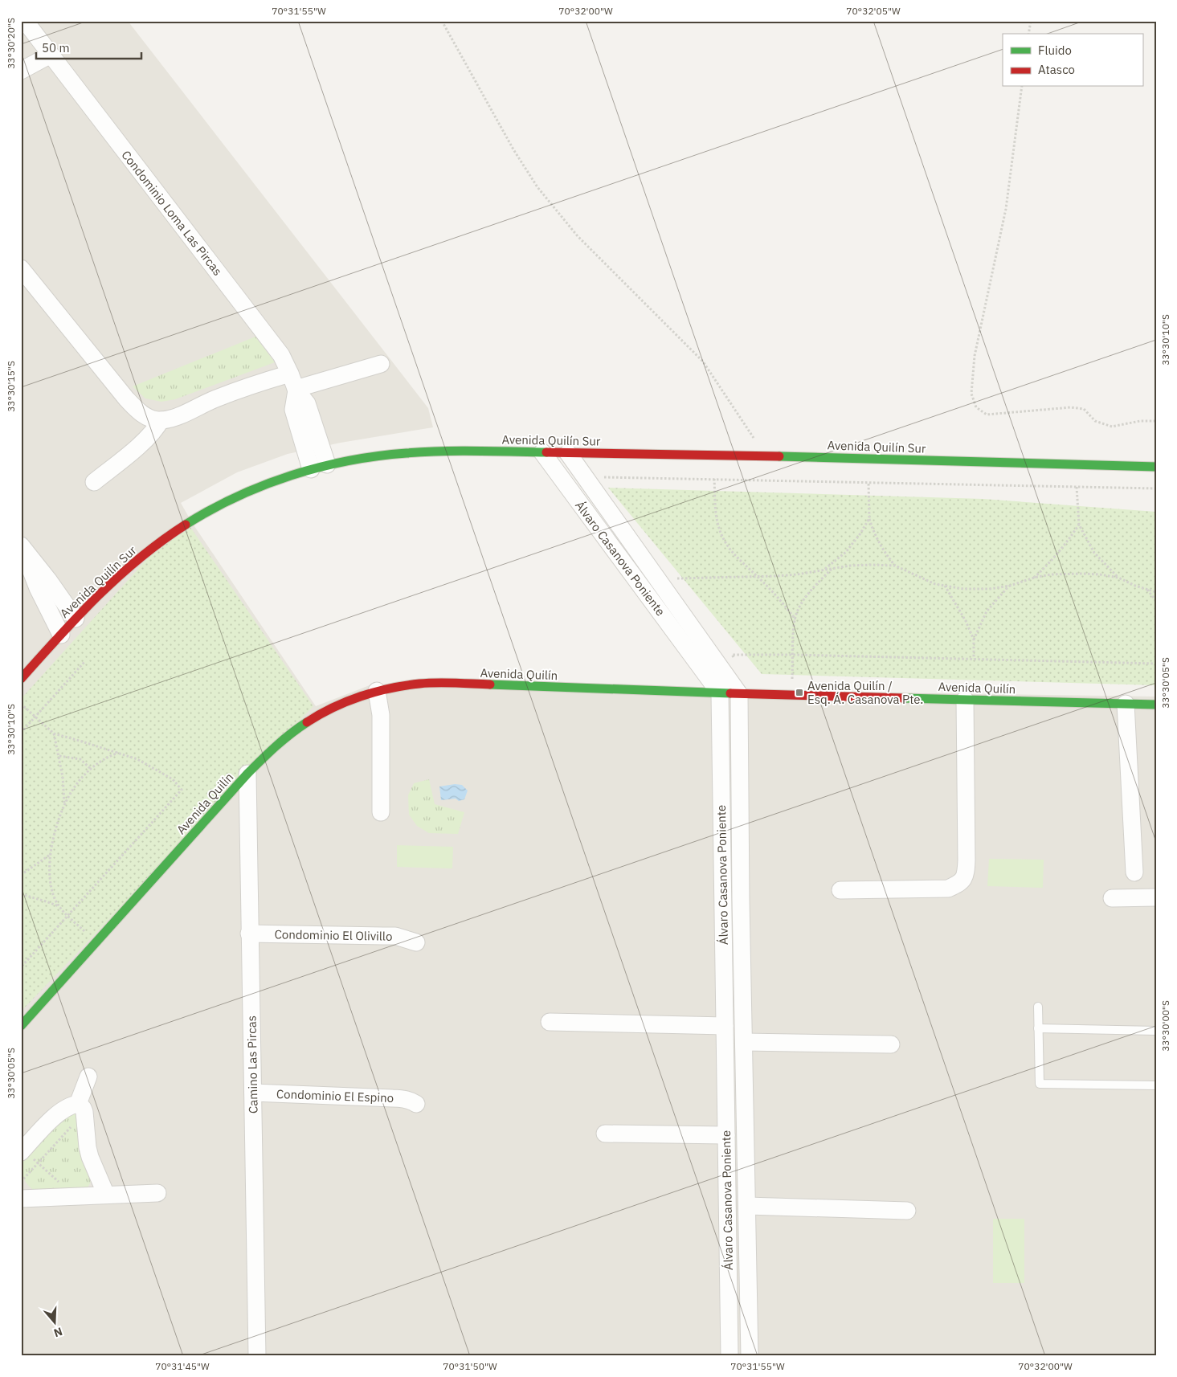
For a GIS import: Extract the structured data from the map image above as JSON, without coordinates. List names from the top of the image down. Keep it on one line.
{"streets":{"street":["Condominio Loma Las Pircas","Avenida Quilín Sur","Álvaro Casanova Poniente","Avenida Quilín","Condominio El Olivillo","Camino Las Pircas","Condominio El Espino"]},"crossings":[["Condominio Loma Las Pircas","Avenida Quilín Sur"],["Avenida Quilín Sur","Álvaro Casanova Poniente"],["Álvaro Casanova Poniente","Avenida Quilín"],["Avenida Quilín","Camino Las Pircas"],["Condominio El Olivillo","Camino Las Pircas"],["Camino Las Pircas","Condominio El Espino"]],"places":{"transit":["Avenida Quilín / Esq. Á. Casanova Pte."]},"legend":["Fluido","Atasco"],"scale_bar":"50 m","north":"bottom","coordinates":["70°31'55\"W","70°32'00\"W","70°32'05\"W","33°30'20\"S","33°30'10\"S","33°30'15\"S","33°30'05\"S","33°30'00\"S","70°31'45\"W","70°31'50\"W"]}
